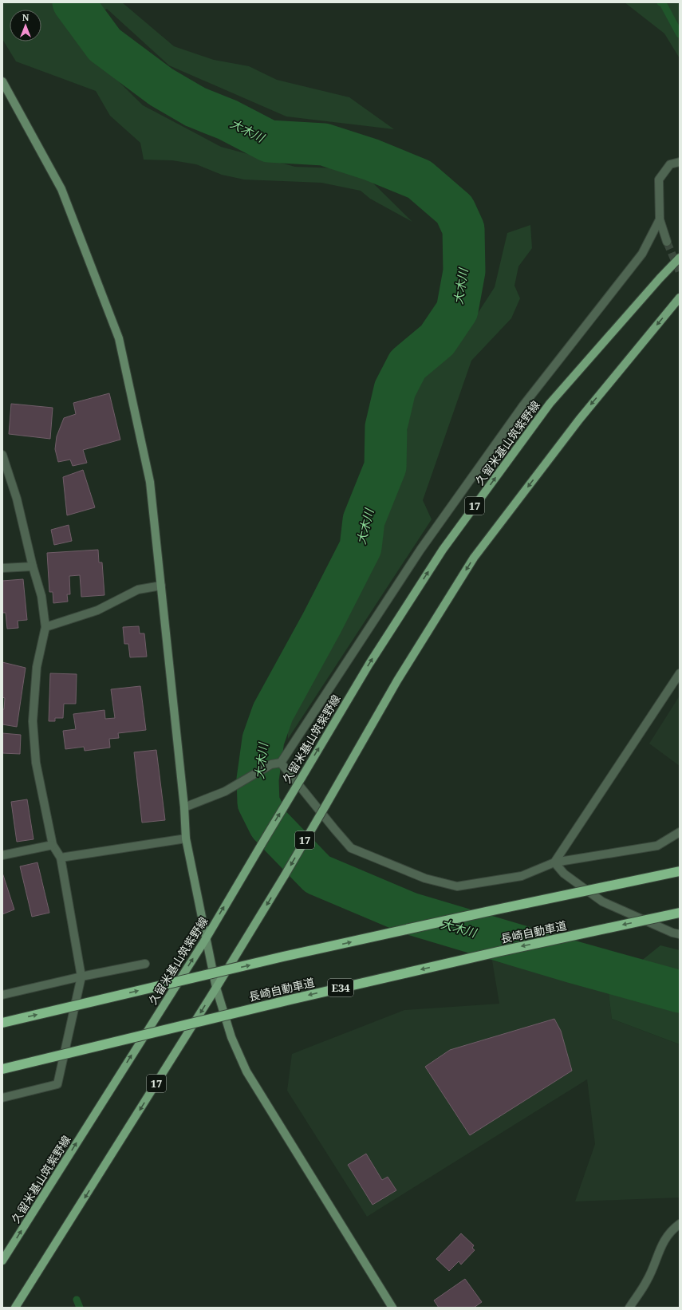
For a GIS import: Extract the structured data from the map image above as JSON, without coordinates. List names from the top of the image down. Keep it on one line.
{"streets":{"highway":["長崎自動車道","E34"],"main road":["久留米基山筑紫野線","17"]},"water":["大木川"],"north":"top"}
